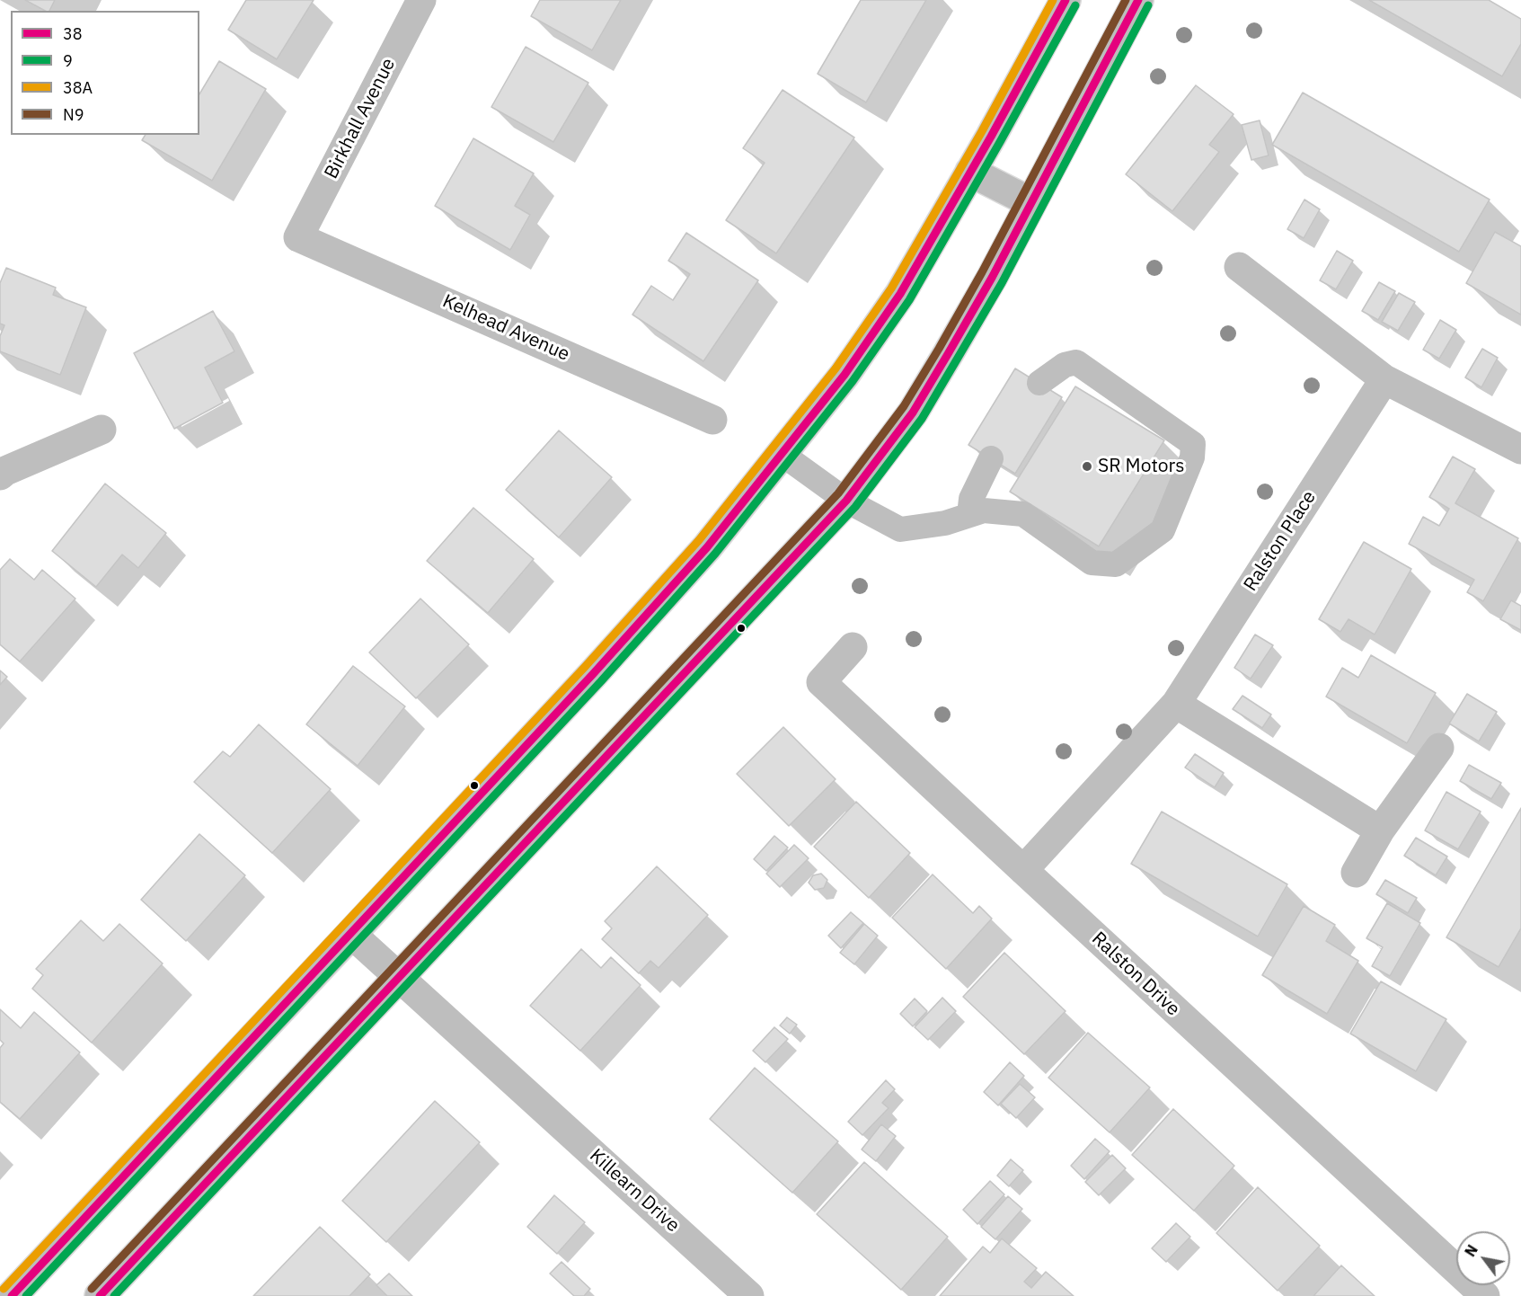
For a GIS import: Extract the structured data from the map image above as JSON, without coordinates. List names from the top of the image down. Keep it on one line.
{"streets":{"street":["Birkhall Avenue","Kelhead Avenue","Ralston Place","Ralston Drive","Killearn Drive"]},"crossings":[["Birkhall Avenue","Kelhead Avenue"],["Ralston Place","Ralston Drive"]],"places":["SR Motors"],"lines":["transit line 38","transit line 38A","transit line N9","transit line 9"],"legend":["38","9","38A","N9"],"north":"top left"}
